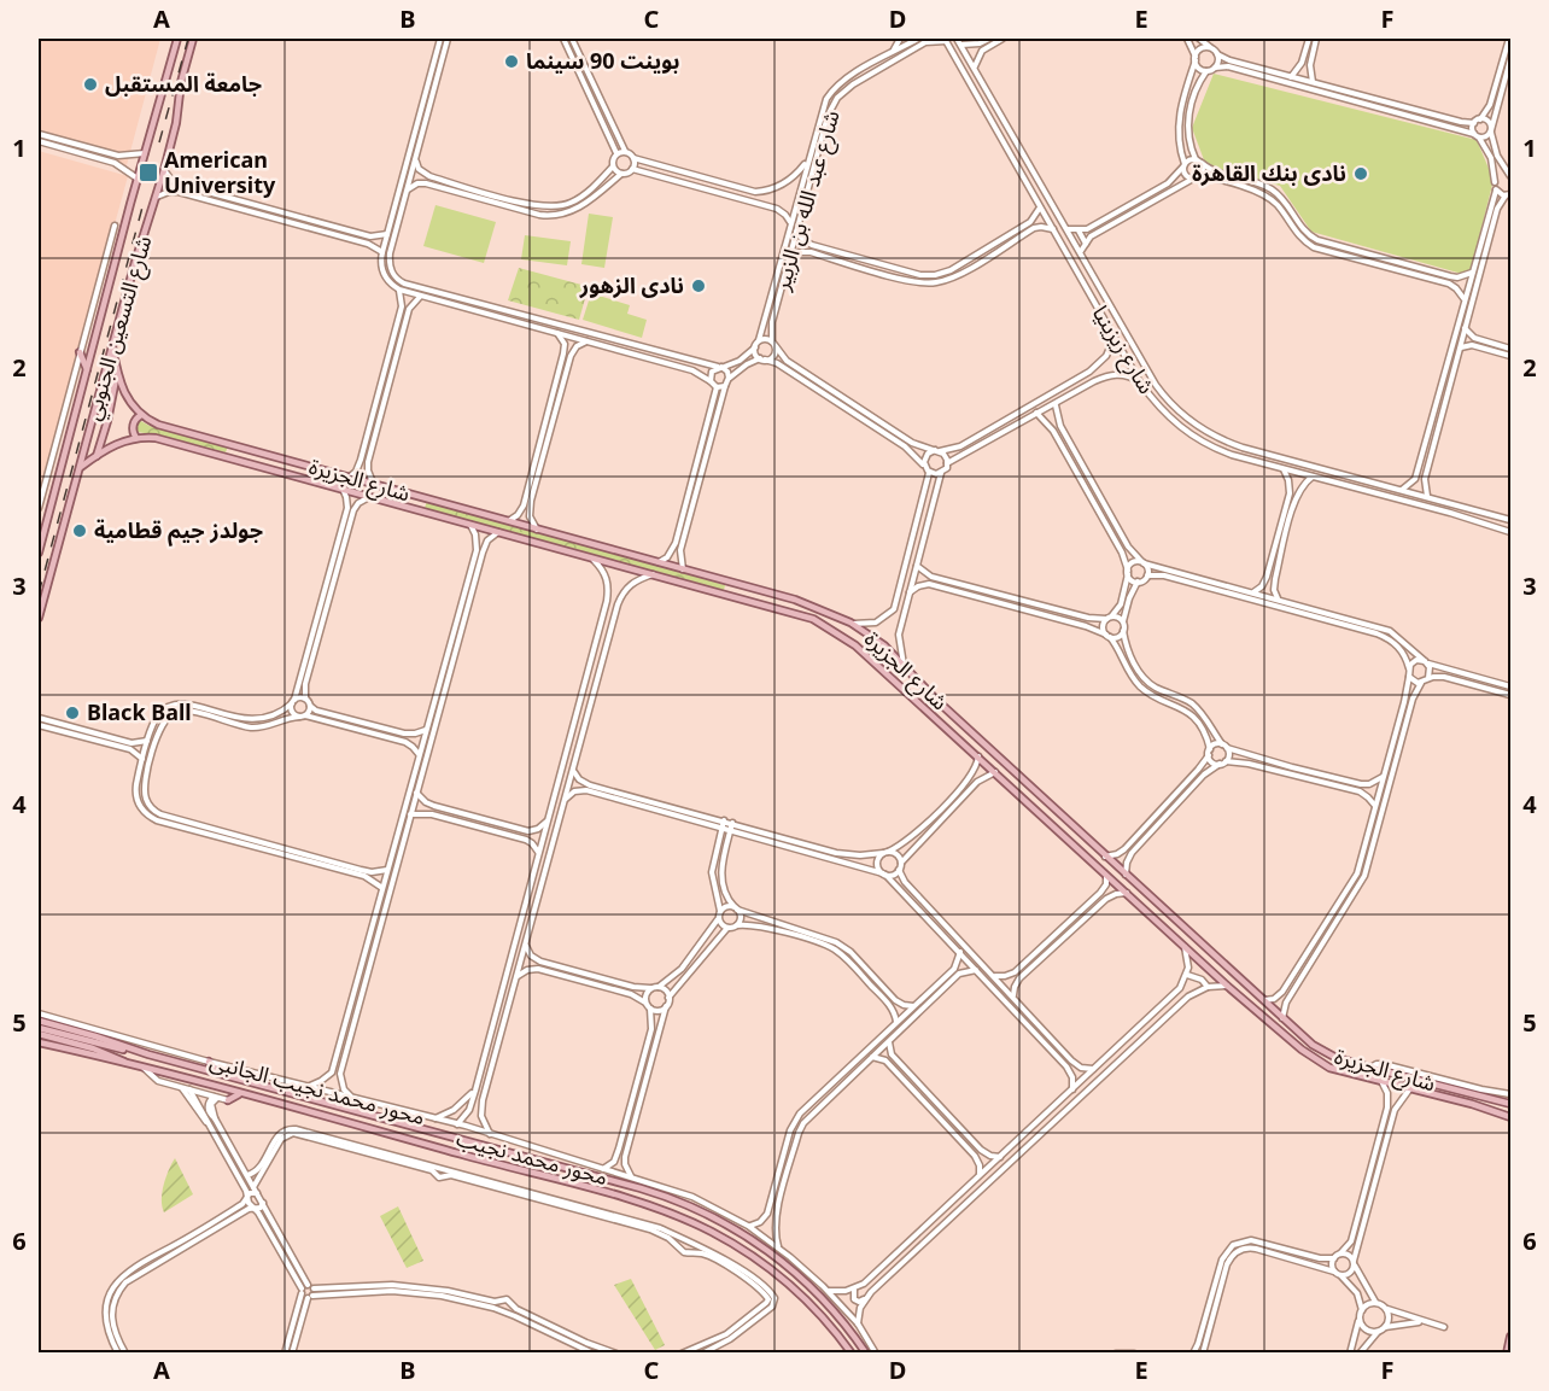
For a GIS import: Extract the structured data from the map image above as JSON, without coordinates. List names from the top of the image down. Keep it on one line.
{"streets":{"main road":["شارع التسعين الجنوبي","شارع الجزيرة","محور محمد نجيب"],"street":["شارع عبد الله بن الزبير","شارع زيزينيا","محور محمد نجيب الجانبى"]},"crossings":[["شارع عبد الله بن الزبير","شارع زيزينيا"],["شارع التسعين الجنوبي","شارع الجزيرة"],["محور محمد نجيب الجانبى","محور محمد نجيب"]],"places":{"other":["بوينت 90 سينما","جامعة المستقبل","نادى بنك القاهرة","نادى الزهور","جولدز جيم قطامية","Black Ball"],"transit":["American University"]},"grid":{"columns":["A","B","C","D","E","F"],"rows":["1","2","3","4","5","6"]}}
